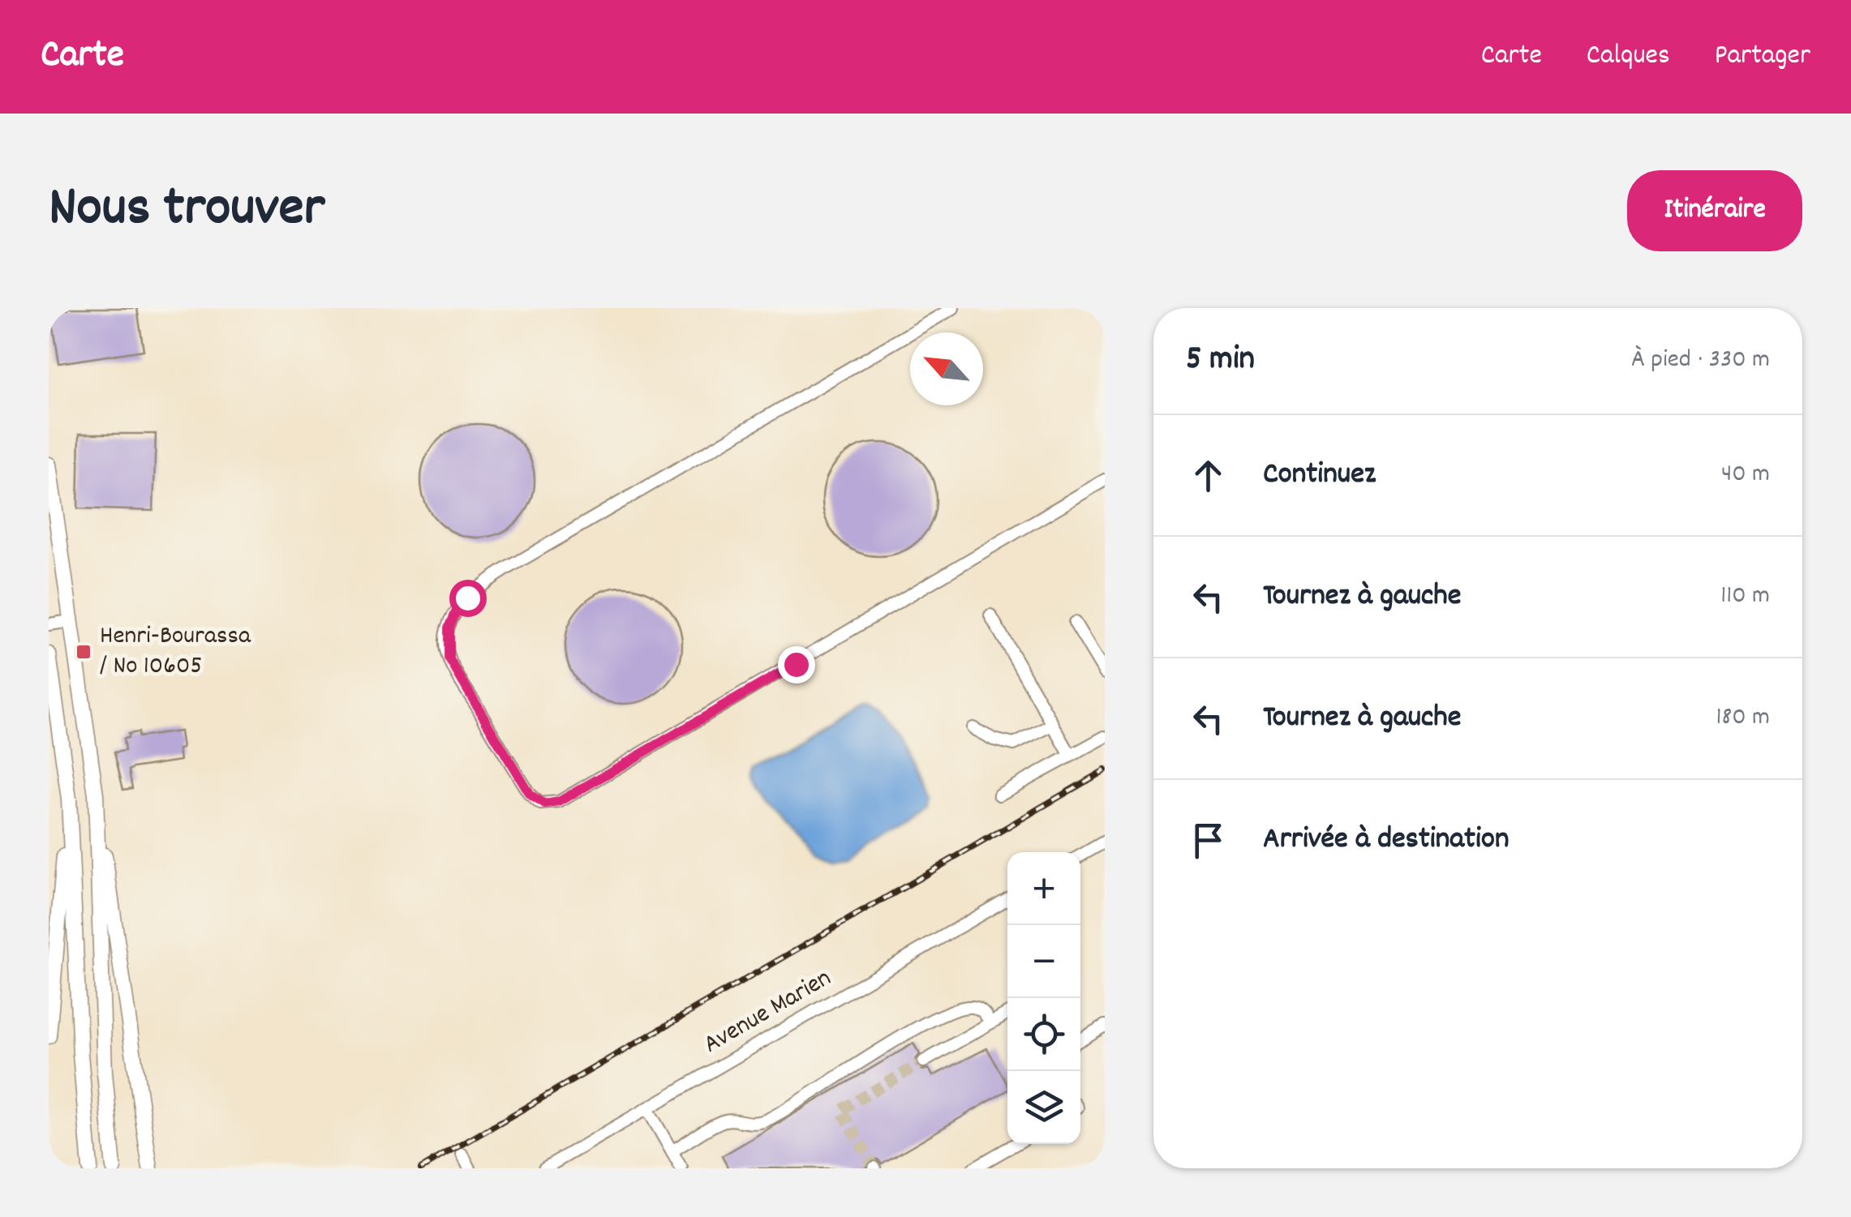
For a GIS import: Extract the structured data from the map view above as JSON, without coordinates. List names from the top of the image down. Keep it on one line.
{"streets":{"street":["Avenue Marien"]},"places":{"transit":["Henri-Bourassa / No 10605"]},"north":"top left","page":{"header":"Carte","nav":["Carte","Calques","Partager"],"title":"Nous trouver","buttons":"Itinéraire","heading":["5 min","À pied · 330 m"],"list":[["Continuez","40 m"],["Tournez à gauche","110 m"],["Tournez à gauche","180 m"],"Arrivée à destination"],"map_buttons":["+","−"]}}
